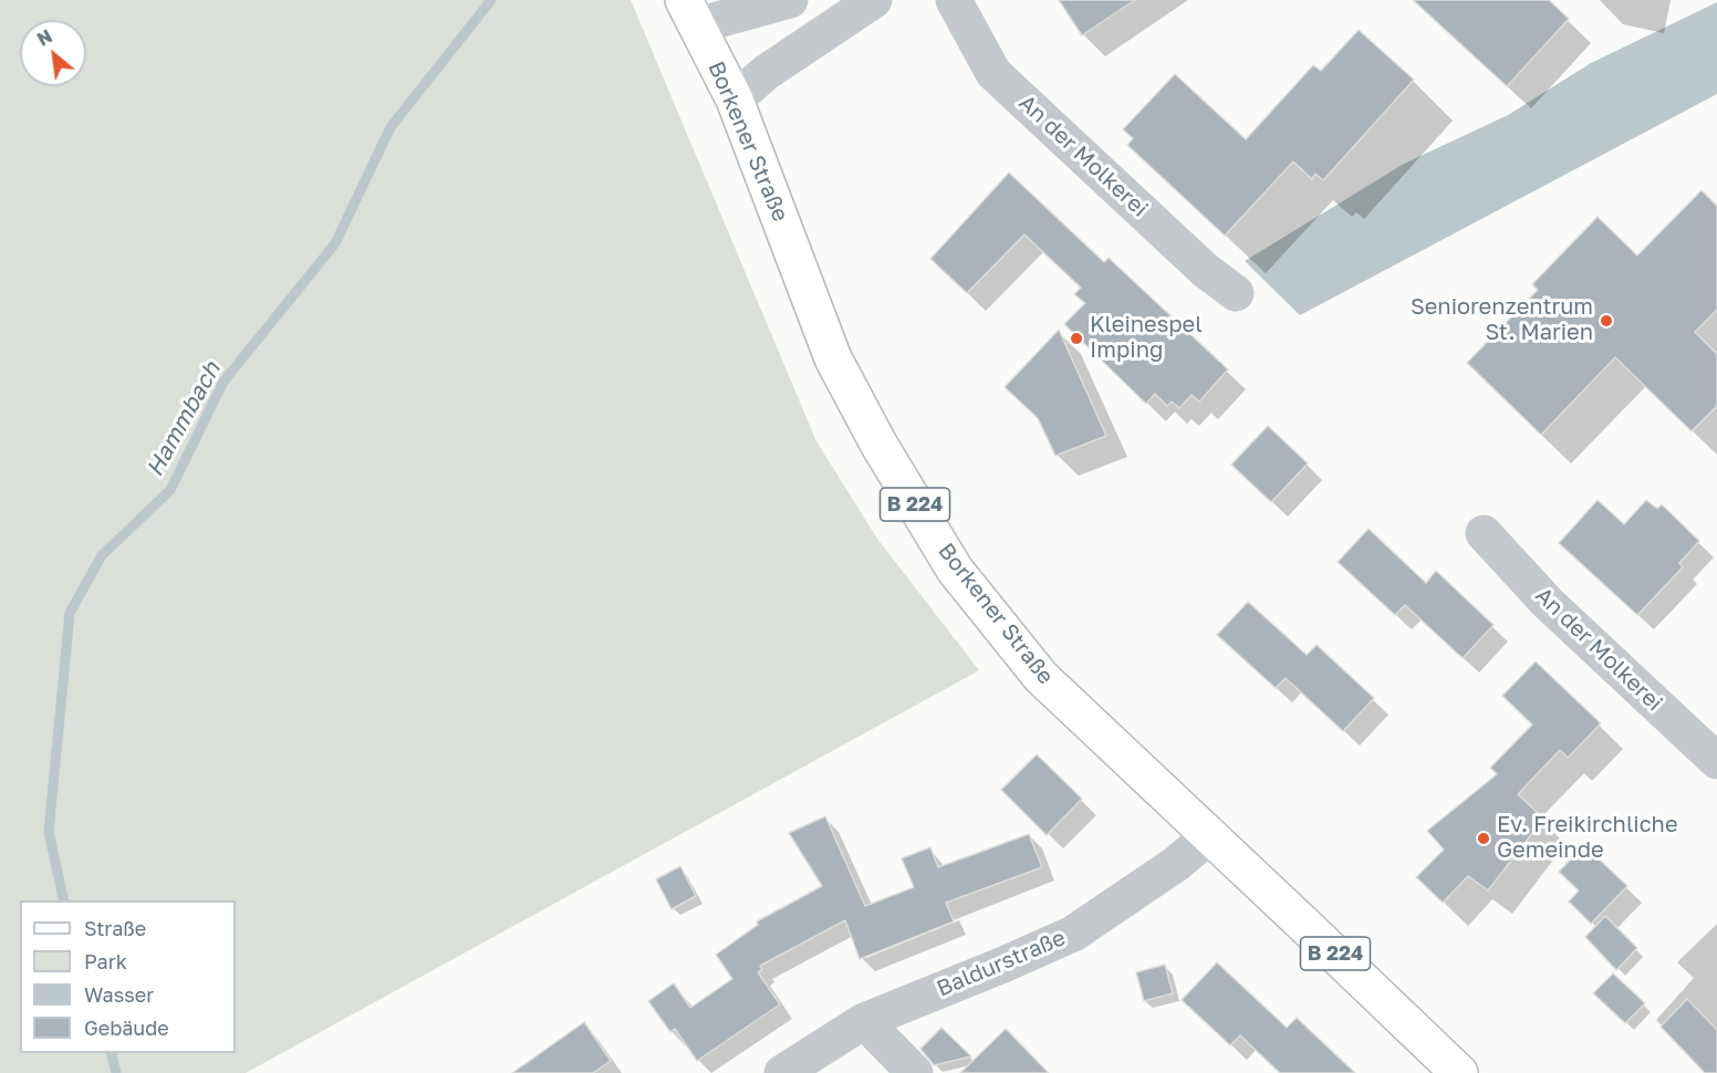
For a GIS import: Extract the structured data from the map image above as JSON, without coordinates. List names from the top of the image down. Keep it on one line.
{"streets":{"main road":["Borkener Straße","B 224"],"street":["An der Molkerei","Baldurstraße"]},"crossings":[["Borkener Straße","Baldurstraße"]],"water":["Hammbach"],"places":["Seniorenzentrum St. Marien","Kleinespel Imping","Ev. Freikirchliche Gemeinde"],"legend":["Straße","Park","Wasser","Gebäude"],"north":"top left"}
